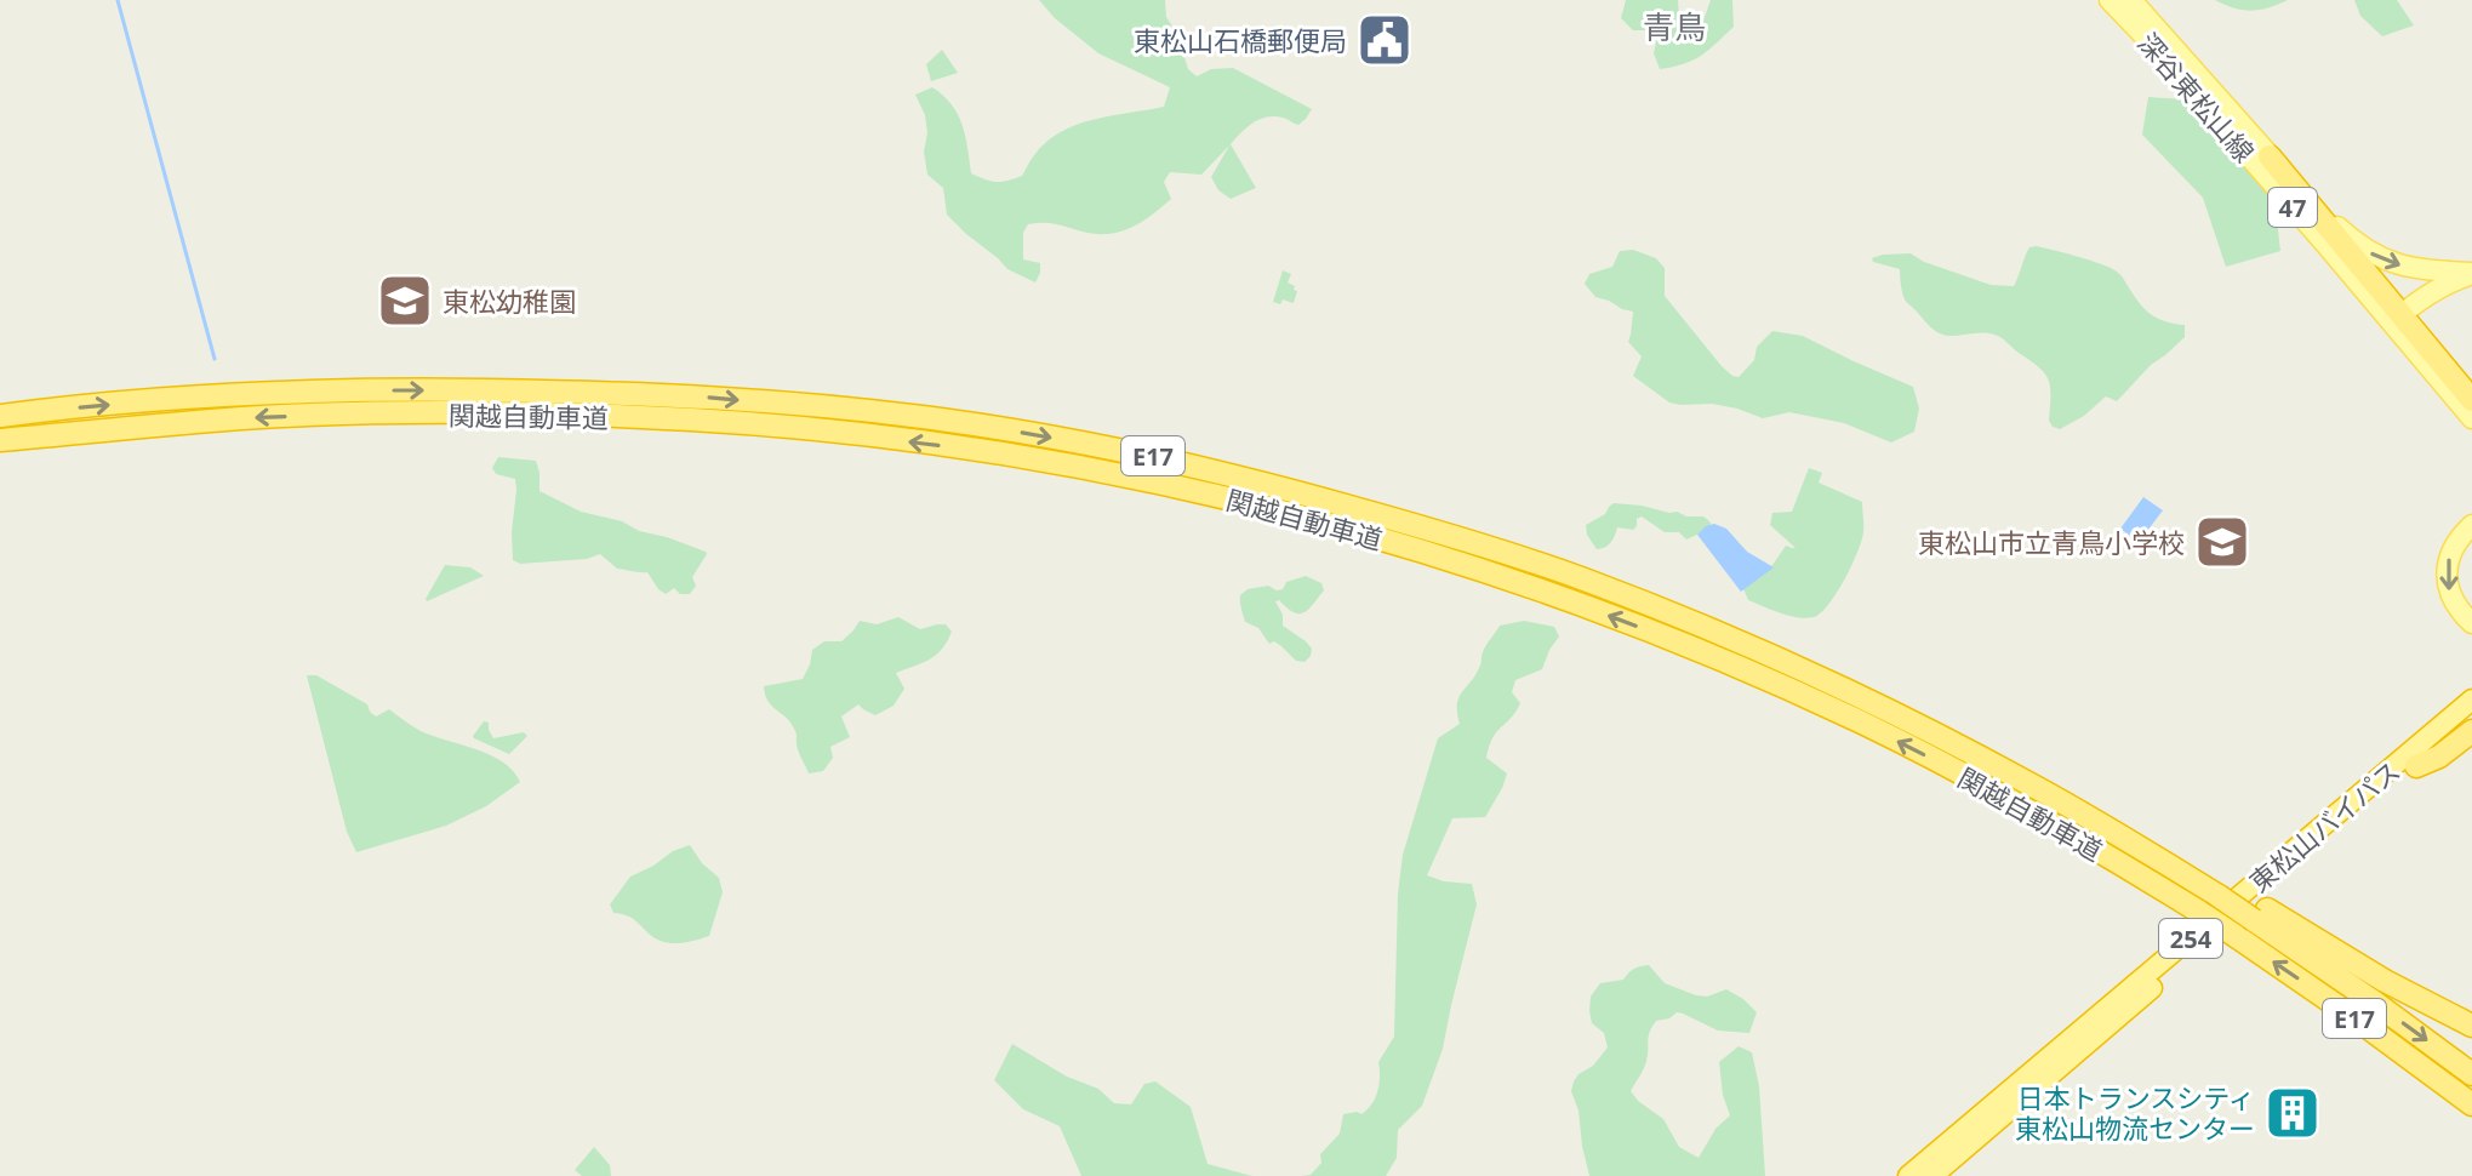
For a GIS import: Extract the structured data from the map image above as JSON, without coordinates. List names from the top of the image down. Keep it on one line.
{"streets":{"highway":["関越自動車道","E17","東松山バイパス","254"],"main road":["深谷東松山線","47"]},"crossings":[["関越自動車道","E17"]],"districts":["青鳥"],"places":{"public building":["東松山石橋郵便局"],"school or university":["東松幼稚園","東松山市立青鳥小学校"],"building":["日本トランスシティ 東松山物流センター"]}}
